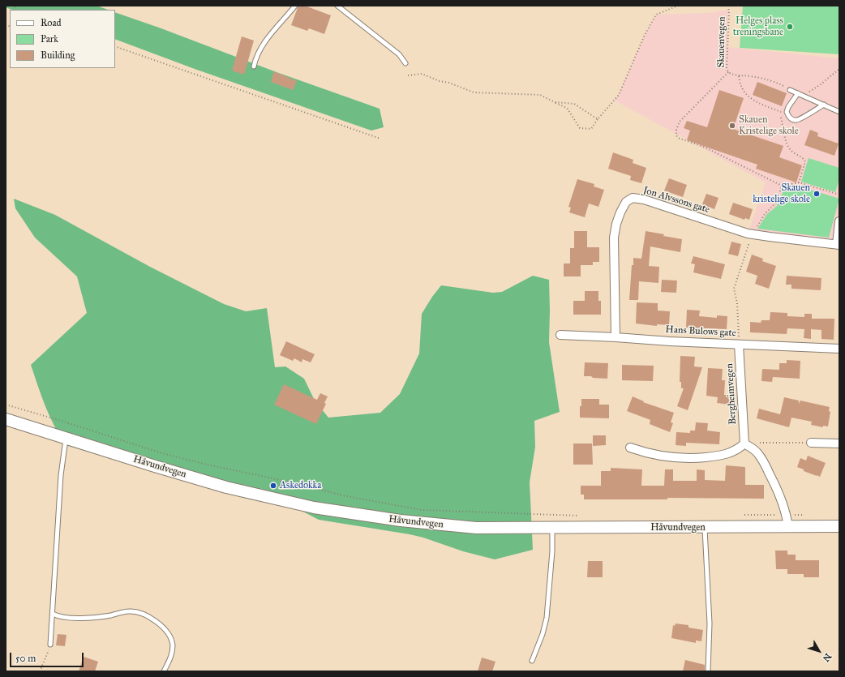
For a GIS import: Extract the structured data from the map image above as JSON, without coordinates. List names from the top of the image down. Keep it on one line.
{"streets":{"main road":["Håvundvegen"],"street":["Jon Alvssons gate","Hans Bulows gate","Bergheimvegen"],"path":["Skauenvegen"]},"crossings":[["Jon Alvssons gate","Hans Bulows gate"],["Hans Bulows gate","Bergheimvegen"]],"places":["Helges plass treningsbane","Skauen Kristelige skole","Skauen kristelige skole","Askedokka"],"legend":["Road","Park","Building"],"scale_bar":"50 m","north":"bottom right"}
